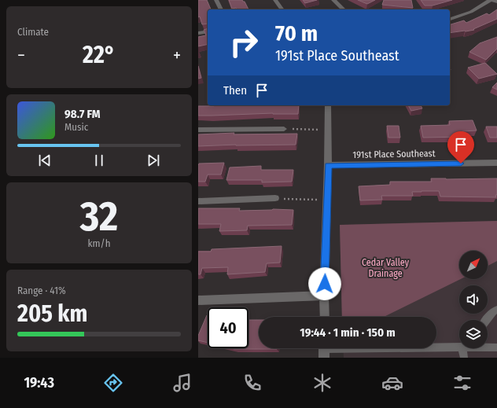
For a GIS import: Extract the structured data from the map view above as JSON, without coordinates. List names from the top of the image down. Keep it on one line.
{"streets":{"street":["191st Place Southeast"]},"parks":["Cedar Valley Drainage"],"north":"top right","page":{"tile":["Climate",["32","km/h"],["Range · 41%","205 km"]],"turn":["70 m","191st Place Southeast"],"heat":["−","22°","+"],"then":"Then","song":["98.7 FM","Music"],"limit":"40","trip":"19:44 · 1 min · 150 m","tabs":"19:43"}}
